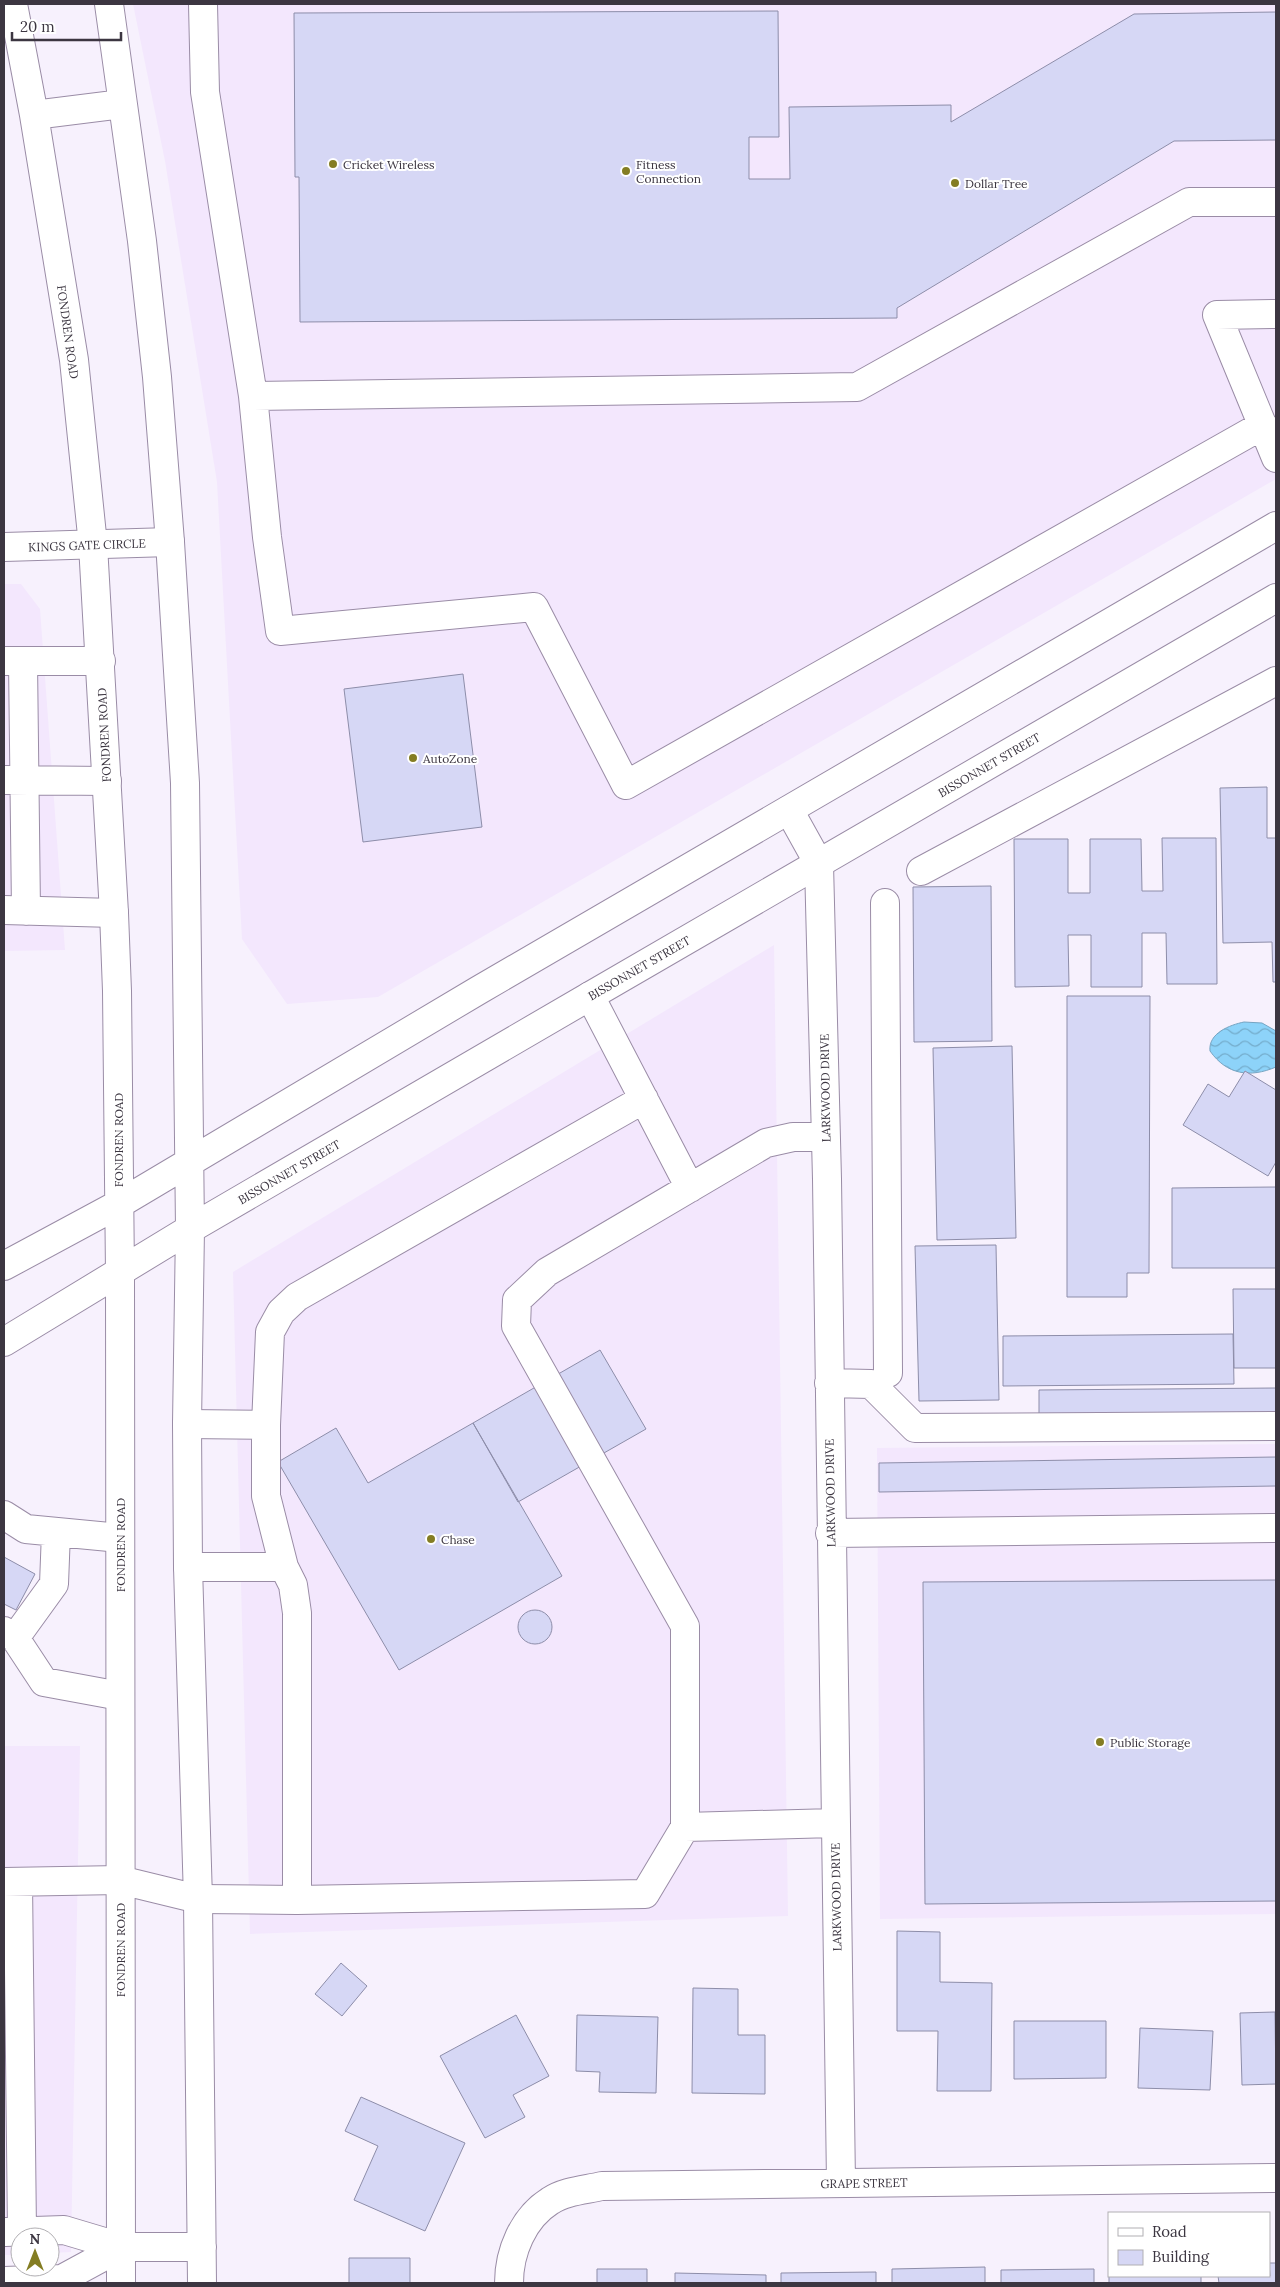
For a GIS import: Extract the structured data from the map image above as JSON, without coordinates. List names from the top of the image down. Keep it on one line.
{"streets":{"main road":["FONDREN ROAD","KINGS GATE CIRCLE","BISSONNET STREET","LARKWOOD DRIVE","GRAPE STREET"]},"crossings":[["FONDREN ROAD","KINGS GATE CIRCLE"],["FONDREN ROAD","BISSONNET STREET"],["BISSONNET STREET","LARKWOOD DRIVE"],["LARKWOOD DRIVE","GRAPE STREET"]],"places":["Cricket Wireless","Fitness Connection","Dollar Tree","AutoZone","Chase","Public Storage"],"legend":["Road","Building"],"scale_bar":"20 m","north":"top"}
